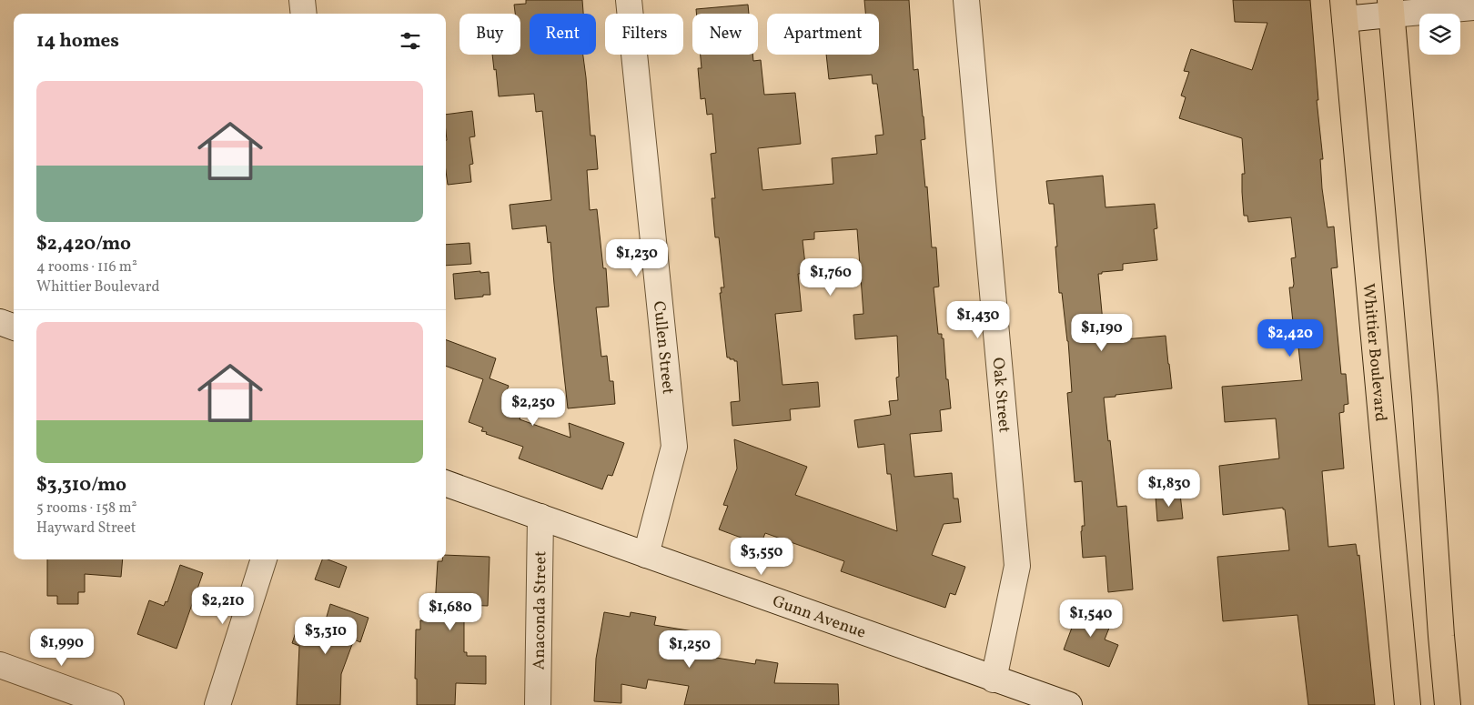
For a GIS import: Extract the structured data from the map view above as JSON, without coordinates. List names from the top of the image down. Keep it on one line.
{"streets":{"main road":["Whittier Boulevard"],"street":["Cullen Street","Oak Street","Anaconda Street","Gunn Avenue"]},"crossings":[["Cullen Street","Gunn Avenue"],["Oak Street","Gunn Avenue"],["Anaconda Street","Gunn Avenue"]],"page":{"chip":["Buy","Rent","Filters","New","Apartment"],"heading":"14 homes","list":[{"name":"$2,420/mo","note":"4 rooms · 116 m² · Whittier Boulevard"},{"name":"$3,310/mo","note":"5 rooms · 158 m² · Hayward Street"}],"price":["$1,230","$1,760","$1,430","$1,190","$2,420","$2,250","$1,830","$3,550","$2,210","$1,680","$1,540","$3,310","$1,990","$1,250"]}}
